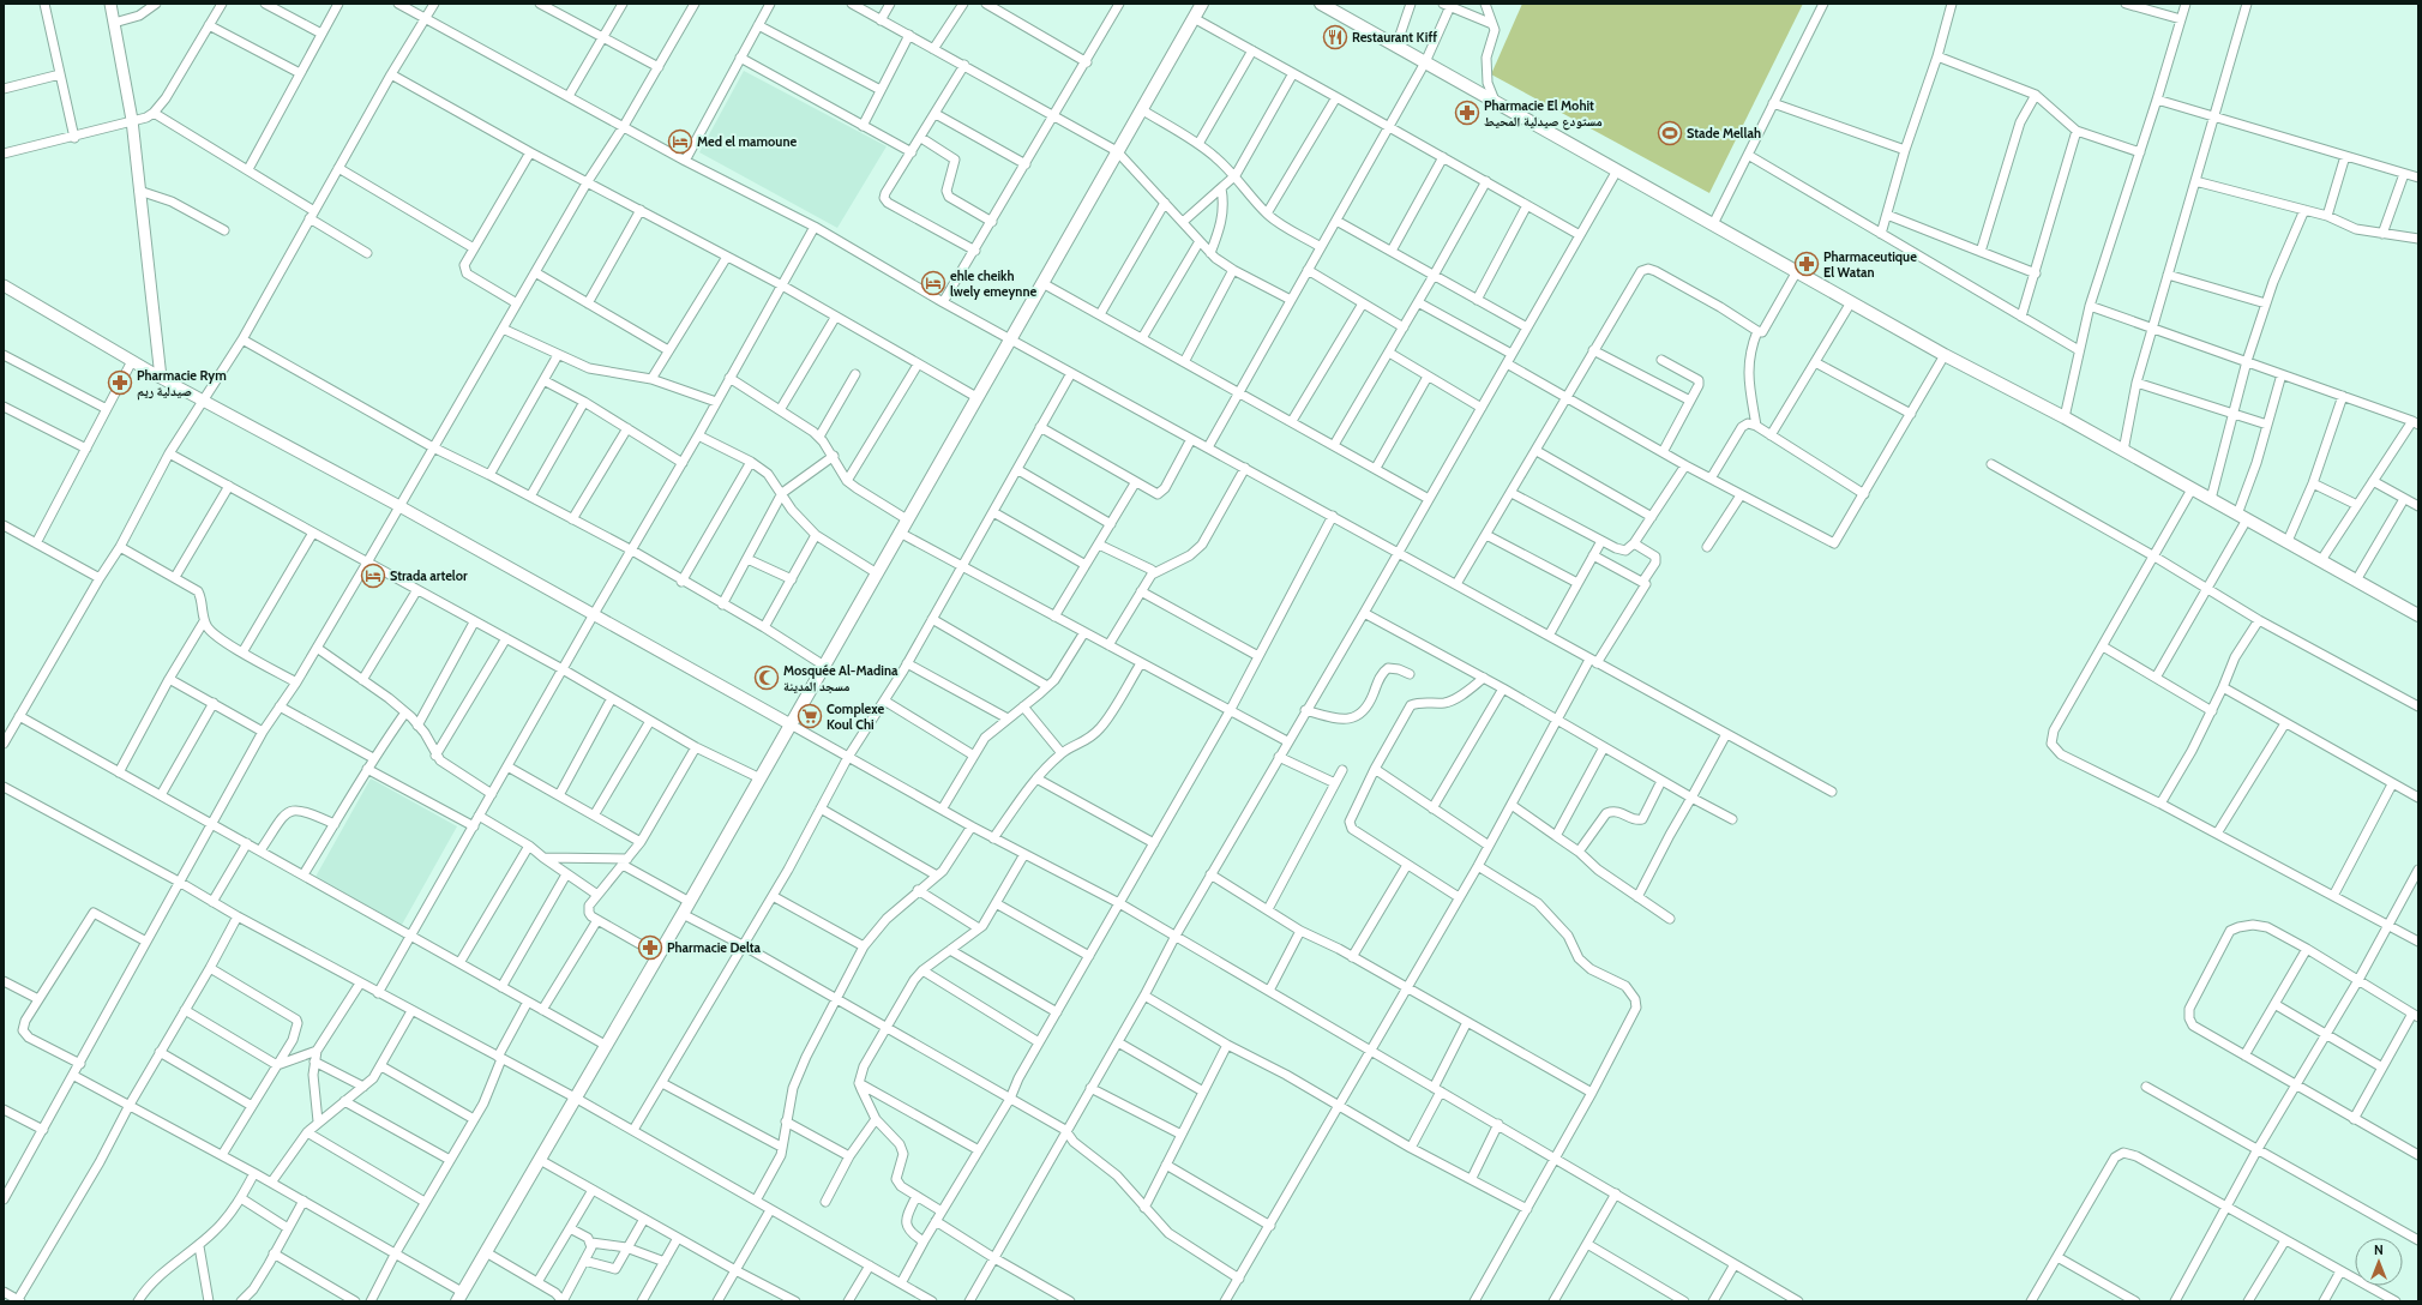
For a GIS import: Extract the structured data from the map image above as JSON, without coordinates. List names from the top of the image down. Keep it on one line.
{"places":{"restaurant":["Restaurant Kiff"],"pharmacy":["Pharmacie El Mohit مستودع صيدلية المحيط","Pharmaceutique El Watan","Pharmacie Rym صيدلية ريم","Pharmacie Delta"],"sports":["Stade Mellah"],"hotel":["Med el mamoune","ehle cheikh lwely emeynne","Strada artelor"],"mosque":["Mosquée Al-Madina مسجد المدينة"],"supermarket":["Complexe Koul Chi"]},"north":"top"}
